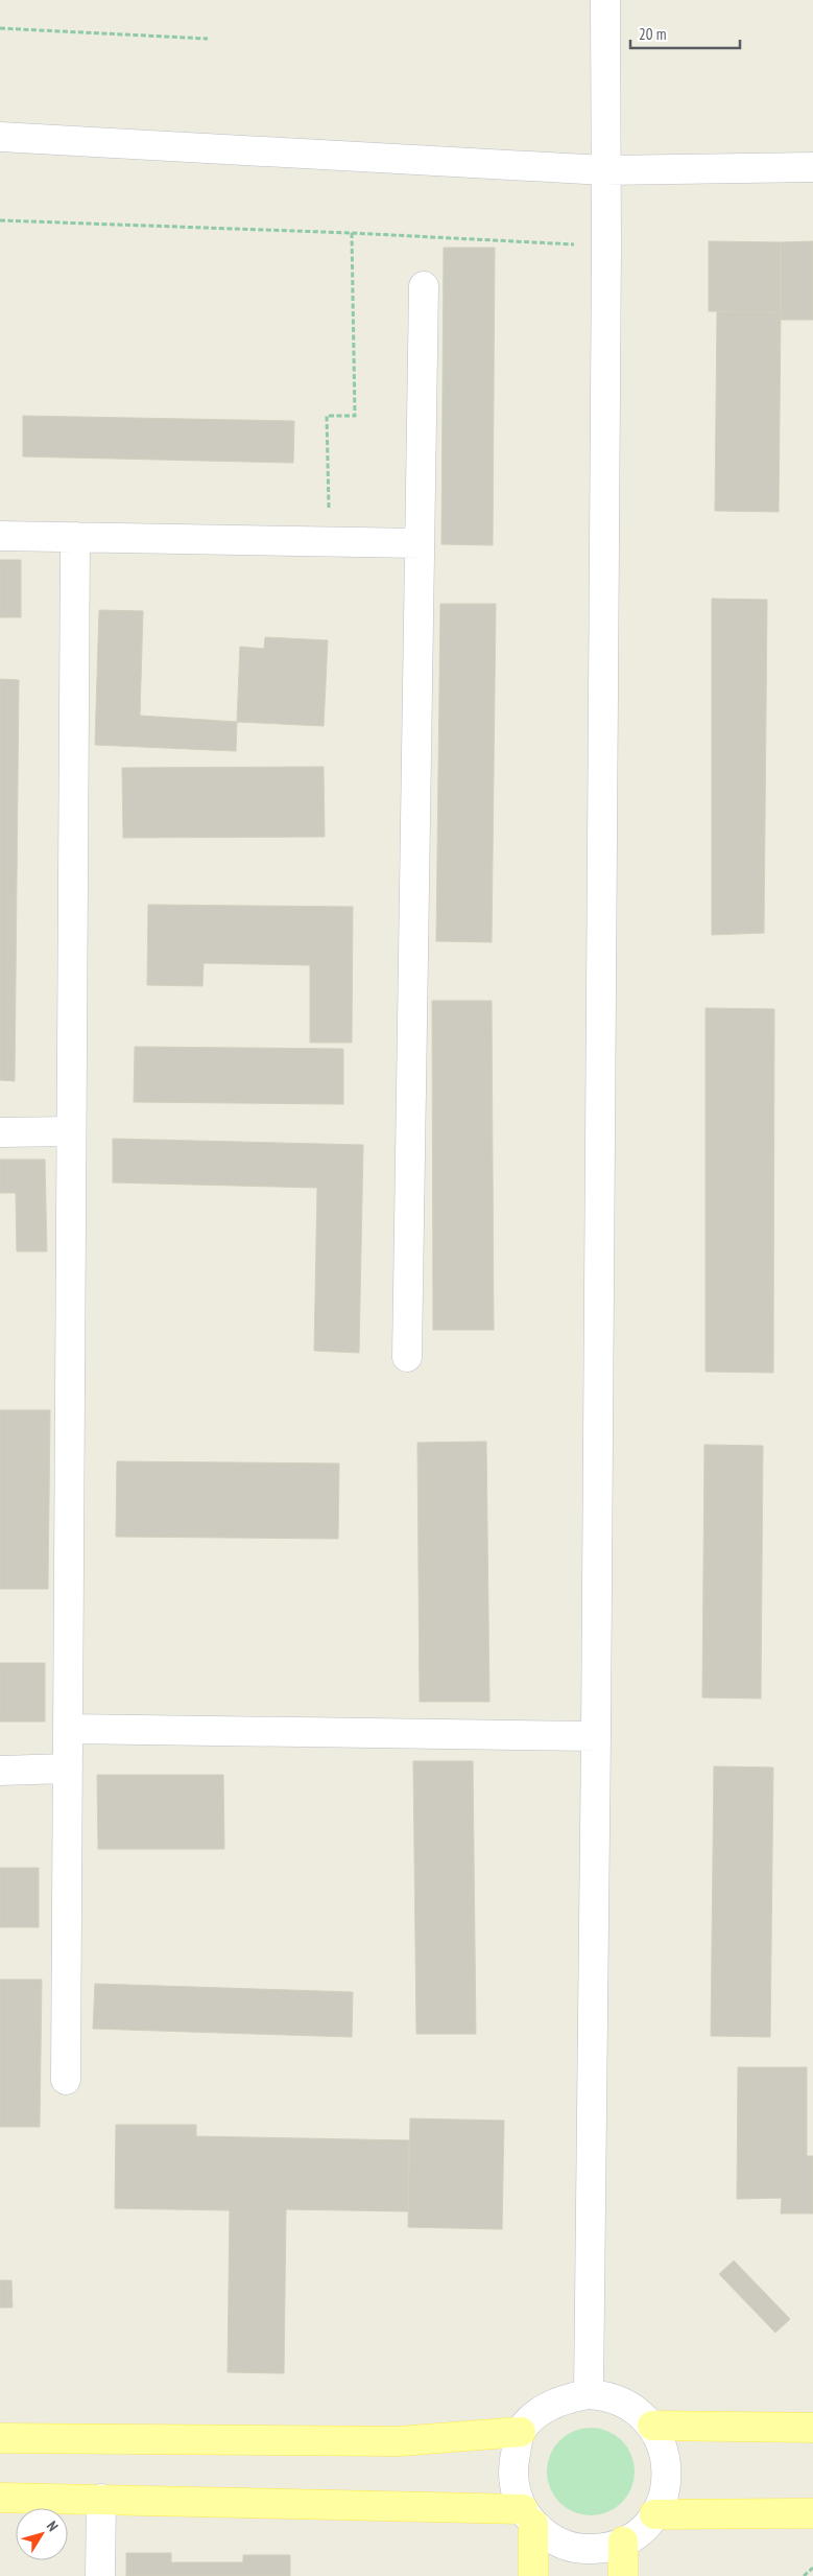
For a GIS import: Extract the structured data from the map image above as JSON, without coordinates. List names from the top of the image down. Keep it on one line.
{"scale_bar":"20 m","north":"top right"}
